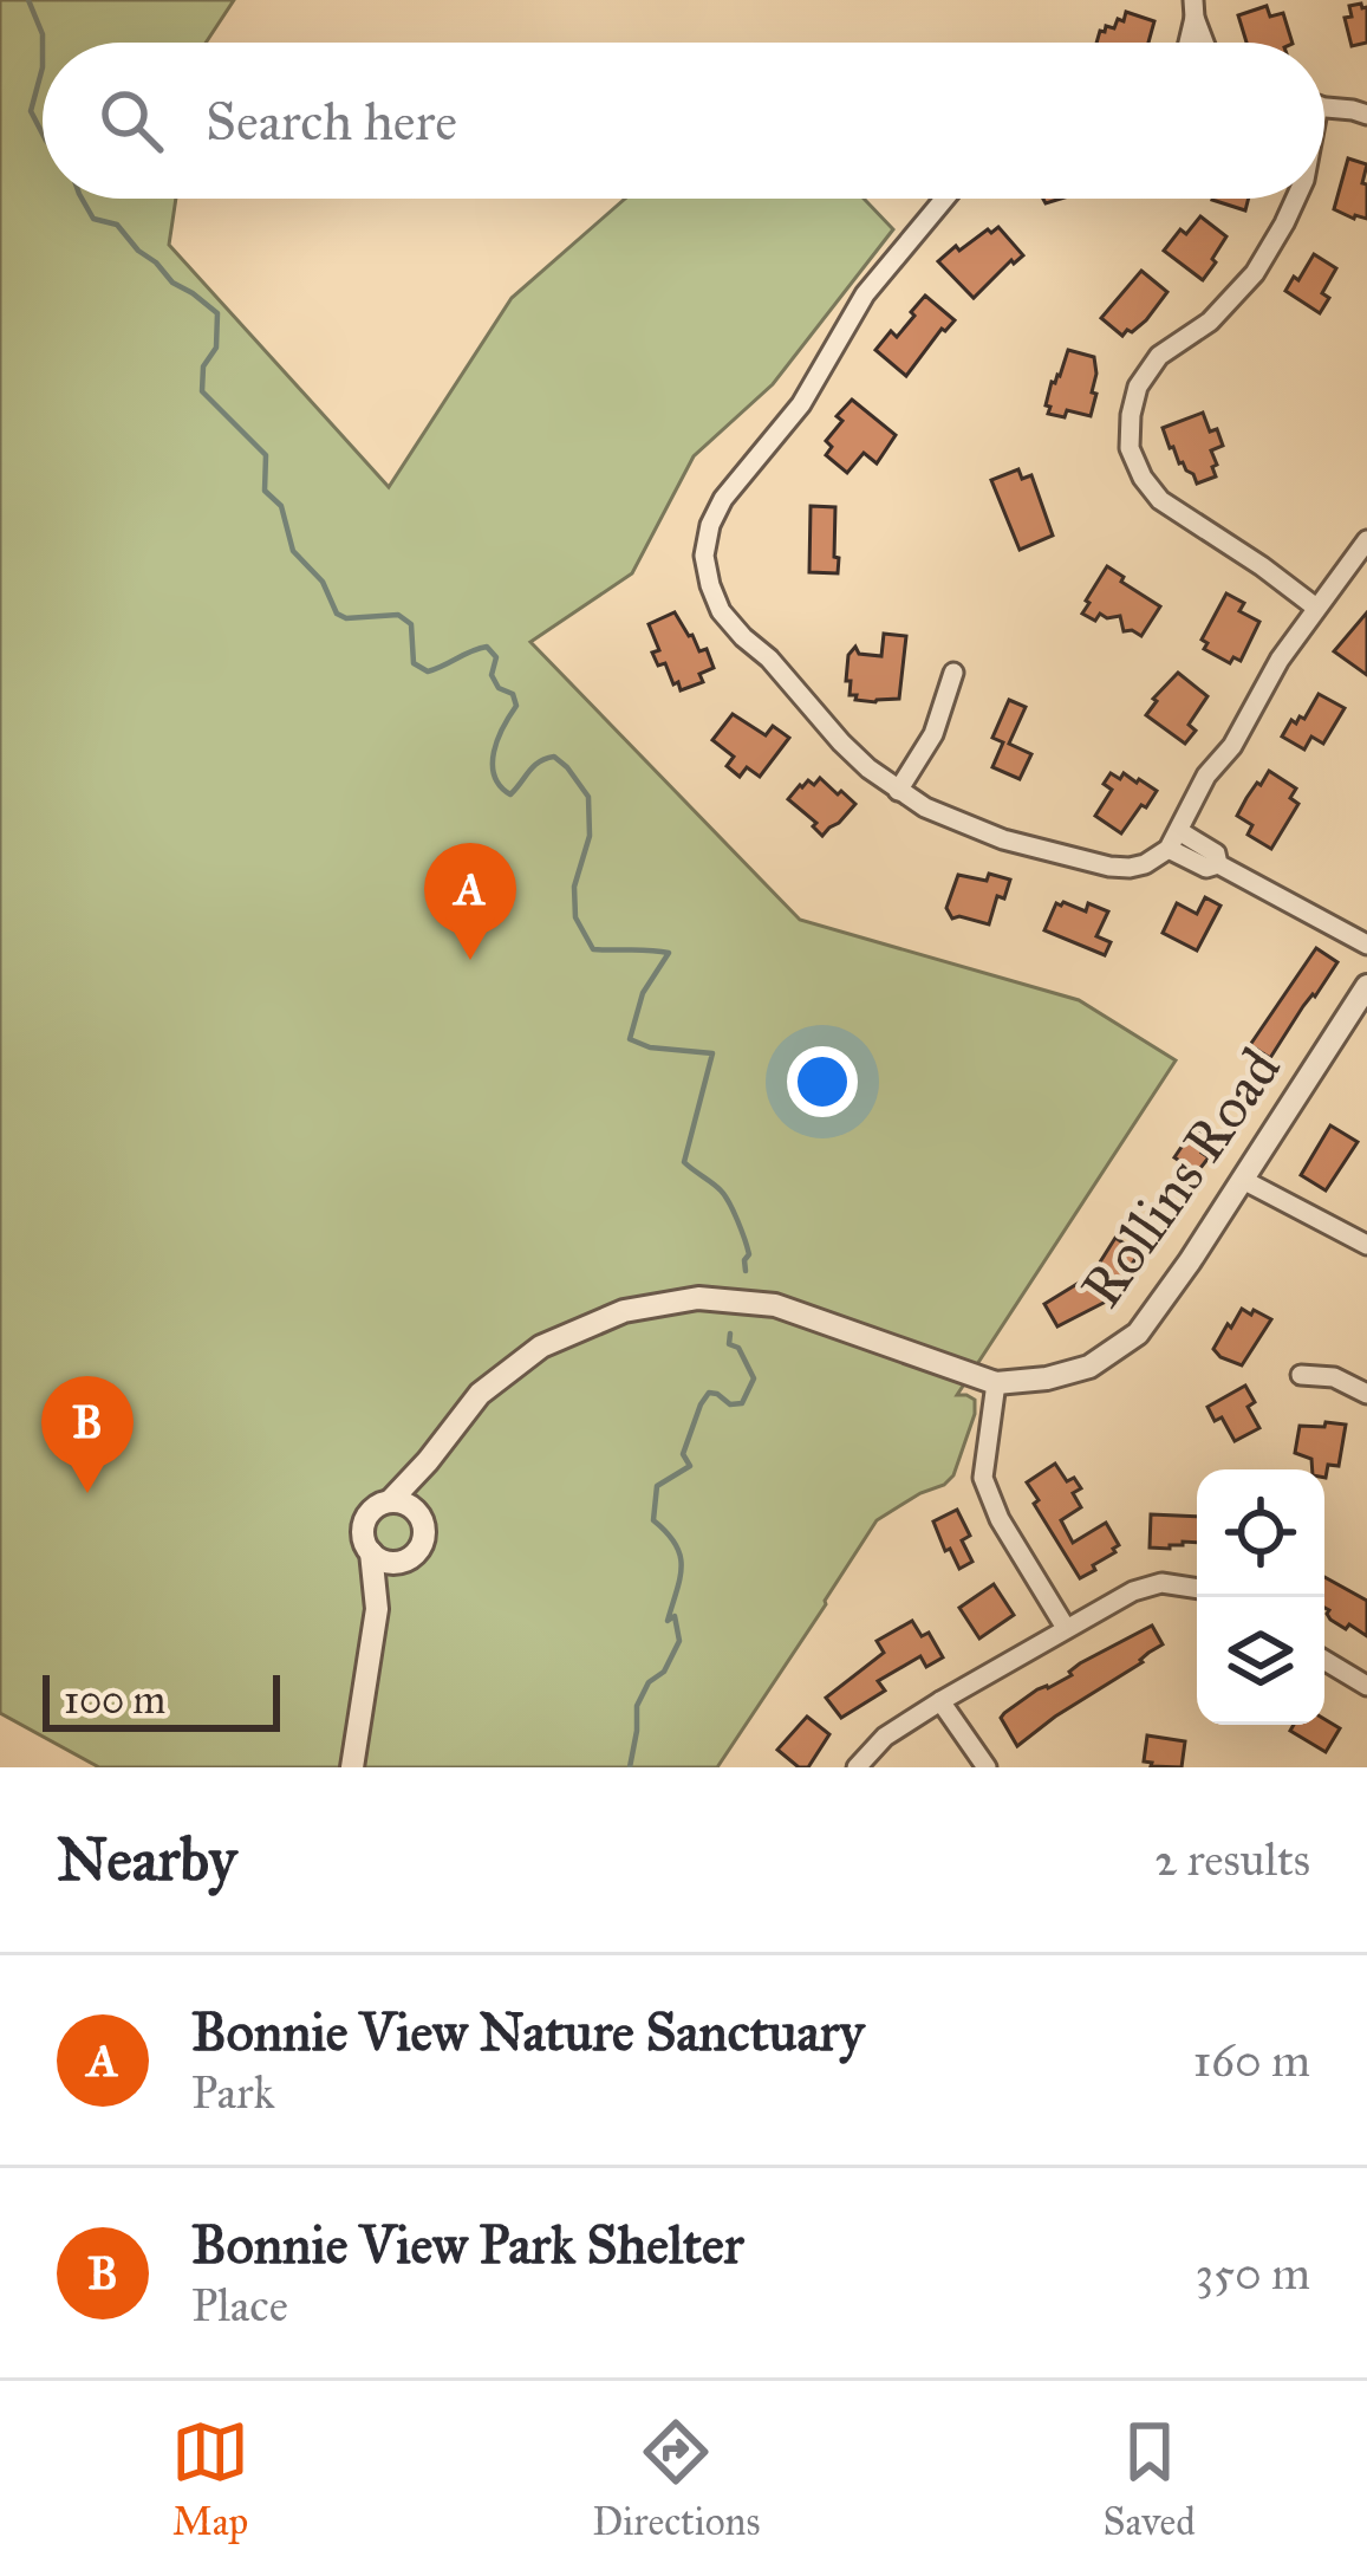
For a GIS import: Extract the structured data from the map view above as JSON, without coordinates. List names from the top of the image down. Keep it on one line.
{"streets":{"street":["Rollins Road"]},"scale_bar":"100 m","page":{"search":"Search here","pins":["A","B"],"scale":"100 m","heading":["Nearby","2 results"],"list":[{"mark":"A","name":"Bonnie View Nature Sanctuary","note":"Park","value":"160 m"},{"mark":"B","name":"Bonnie View Park Shelter","note":"Place","value":"350 m"}],"nav":["Map","Directions","Saved"]}}
